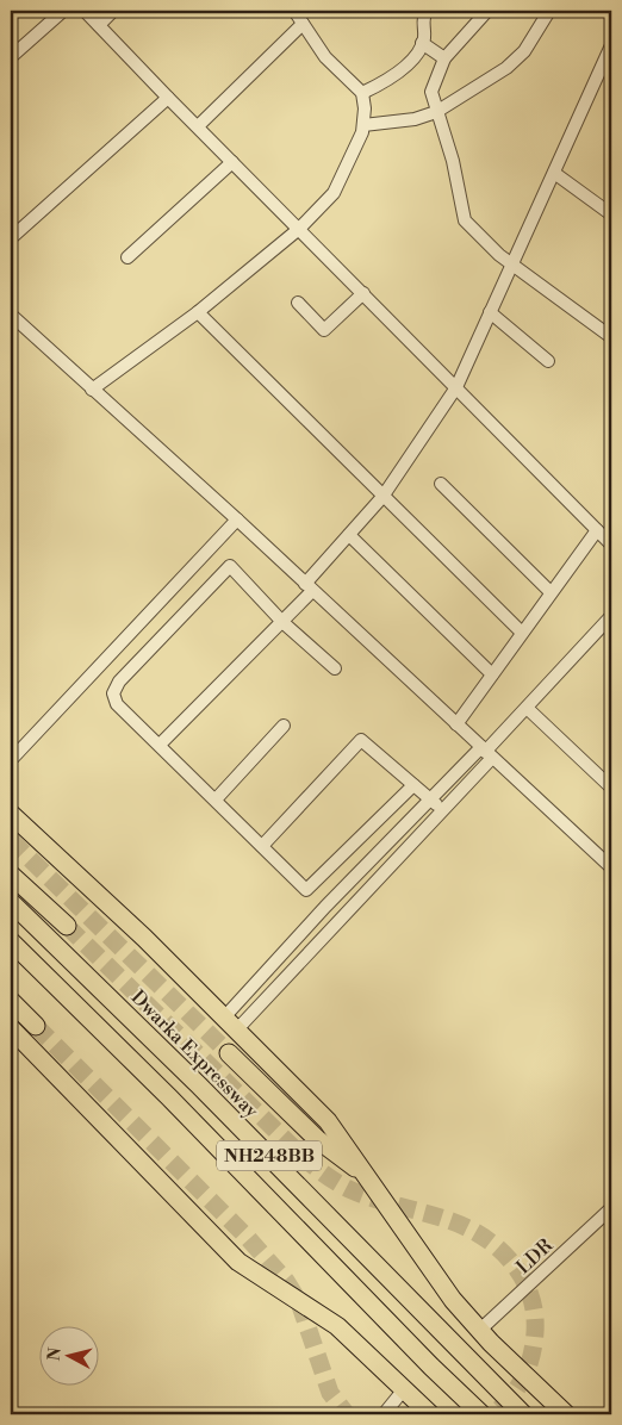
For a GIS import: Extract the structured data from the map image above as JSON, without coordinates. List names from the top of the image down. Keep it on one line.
{"streets":{"highway":["Dwarka Expressway","NH248BB"],"street":["LDR"]},"north":"left"}
